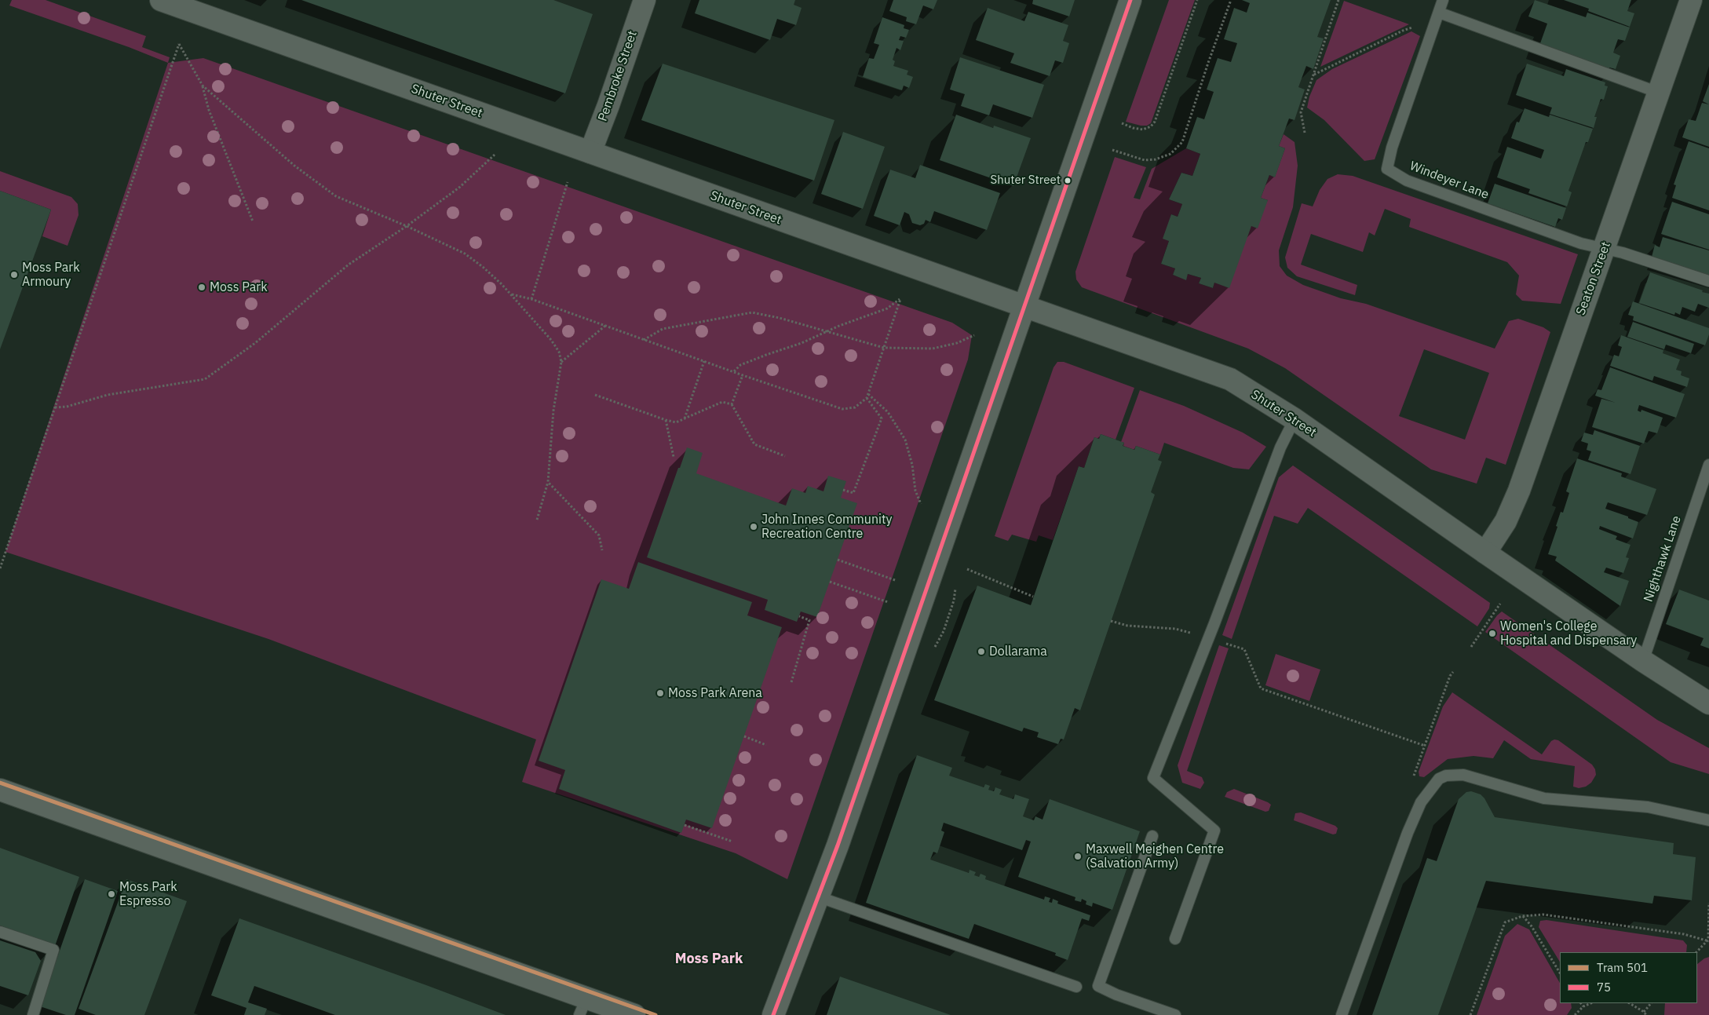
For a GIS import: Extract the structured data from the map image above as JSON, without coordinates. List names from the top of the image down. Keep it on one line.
{"streets":{"street":["Pembroke Street","Shuter Street","Seaton Street"],"lane":["Windeyer Lane","Nighthawk Lane"]},"crossings":[["Pembroke Street","Shuter Street"],["Shuter Street","Seaton Street"],["Shuter Street","Nighthawk Lane"],["Windeyer Lane","Seaton Street"]],"districts":["Moss Park"],"places":["Shuter Street","Moss Park Armoury","Moss Park","John Innes Community Recreation Centre","Women's College Hospital and Dispensary","Dollarama","Moss Park Arena","Maxwell Meighen Centre (Salvation Army)","Moss Park Espresso"],"lines":["transit line 75","tram line 501"],"legend":["Tram 501","75"]}
